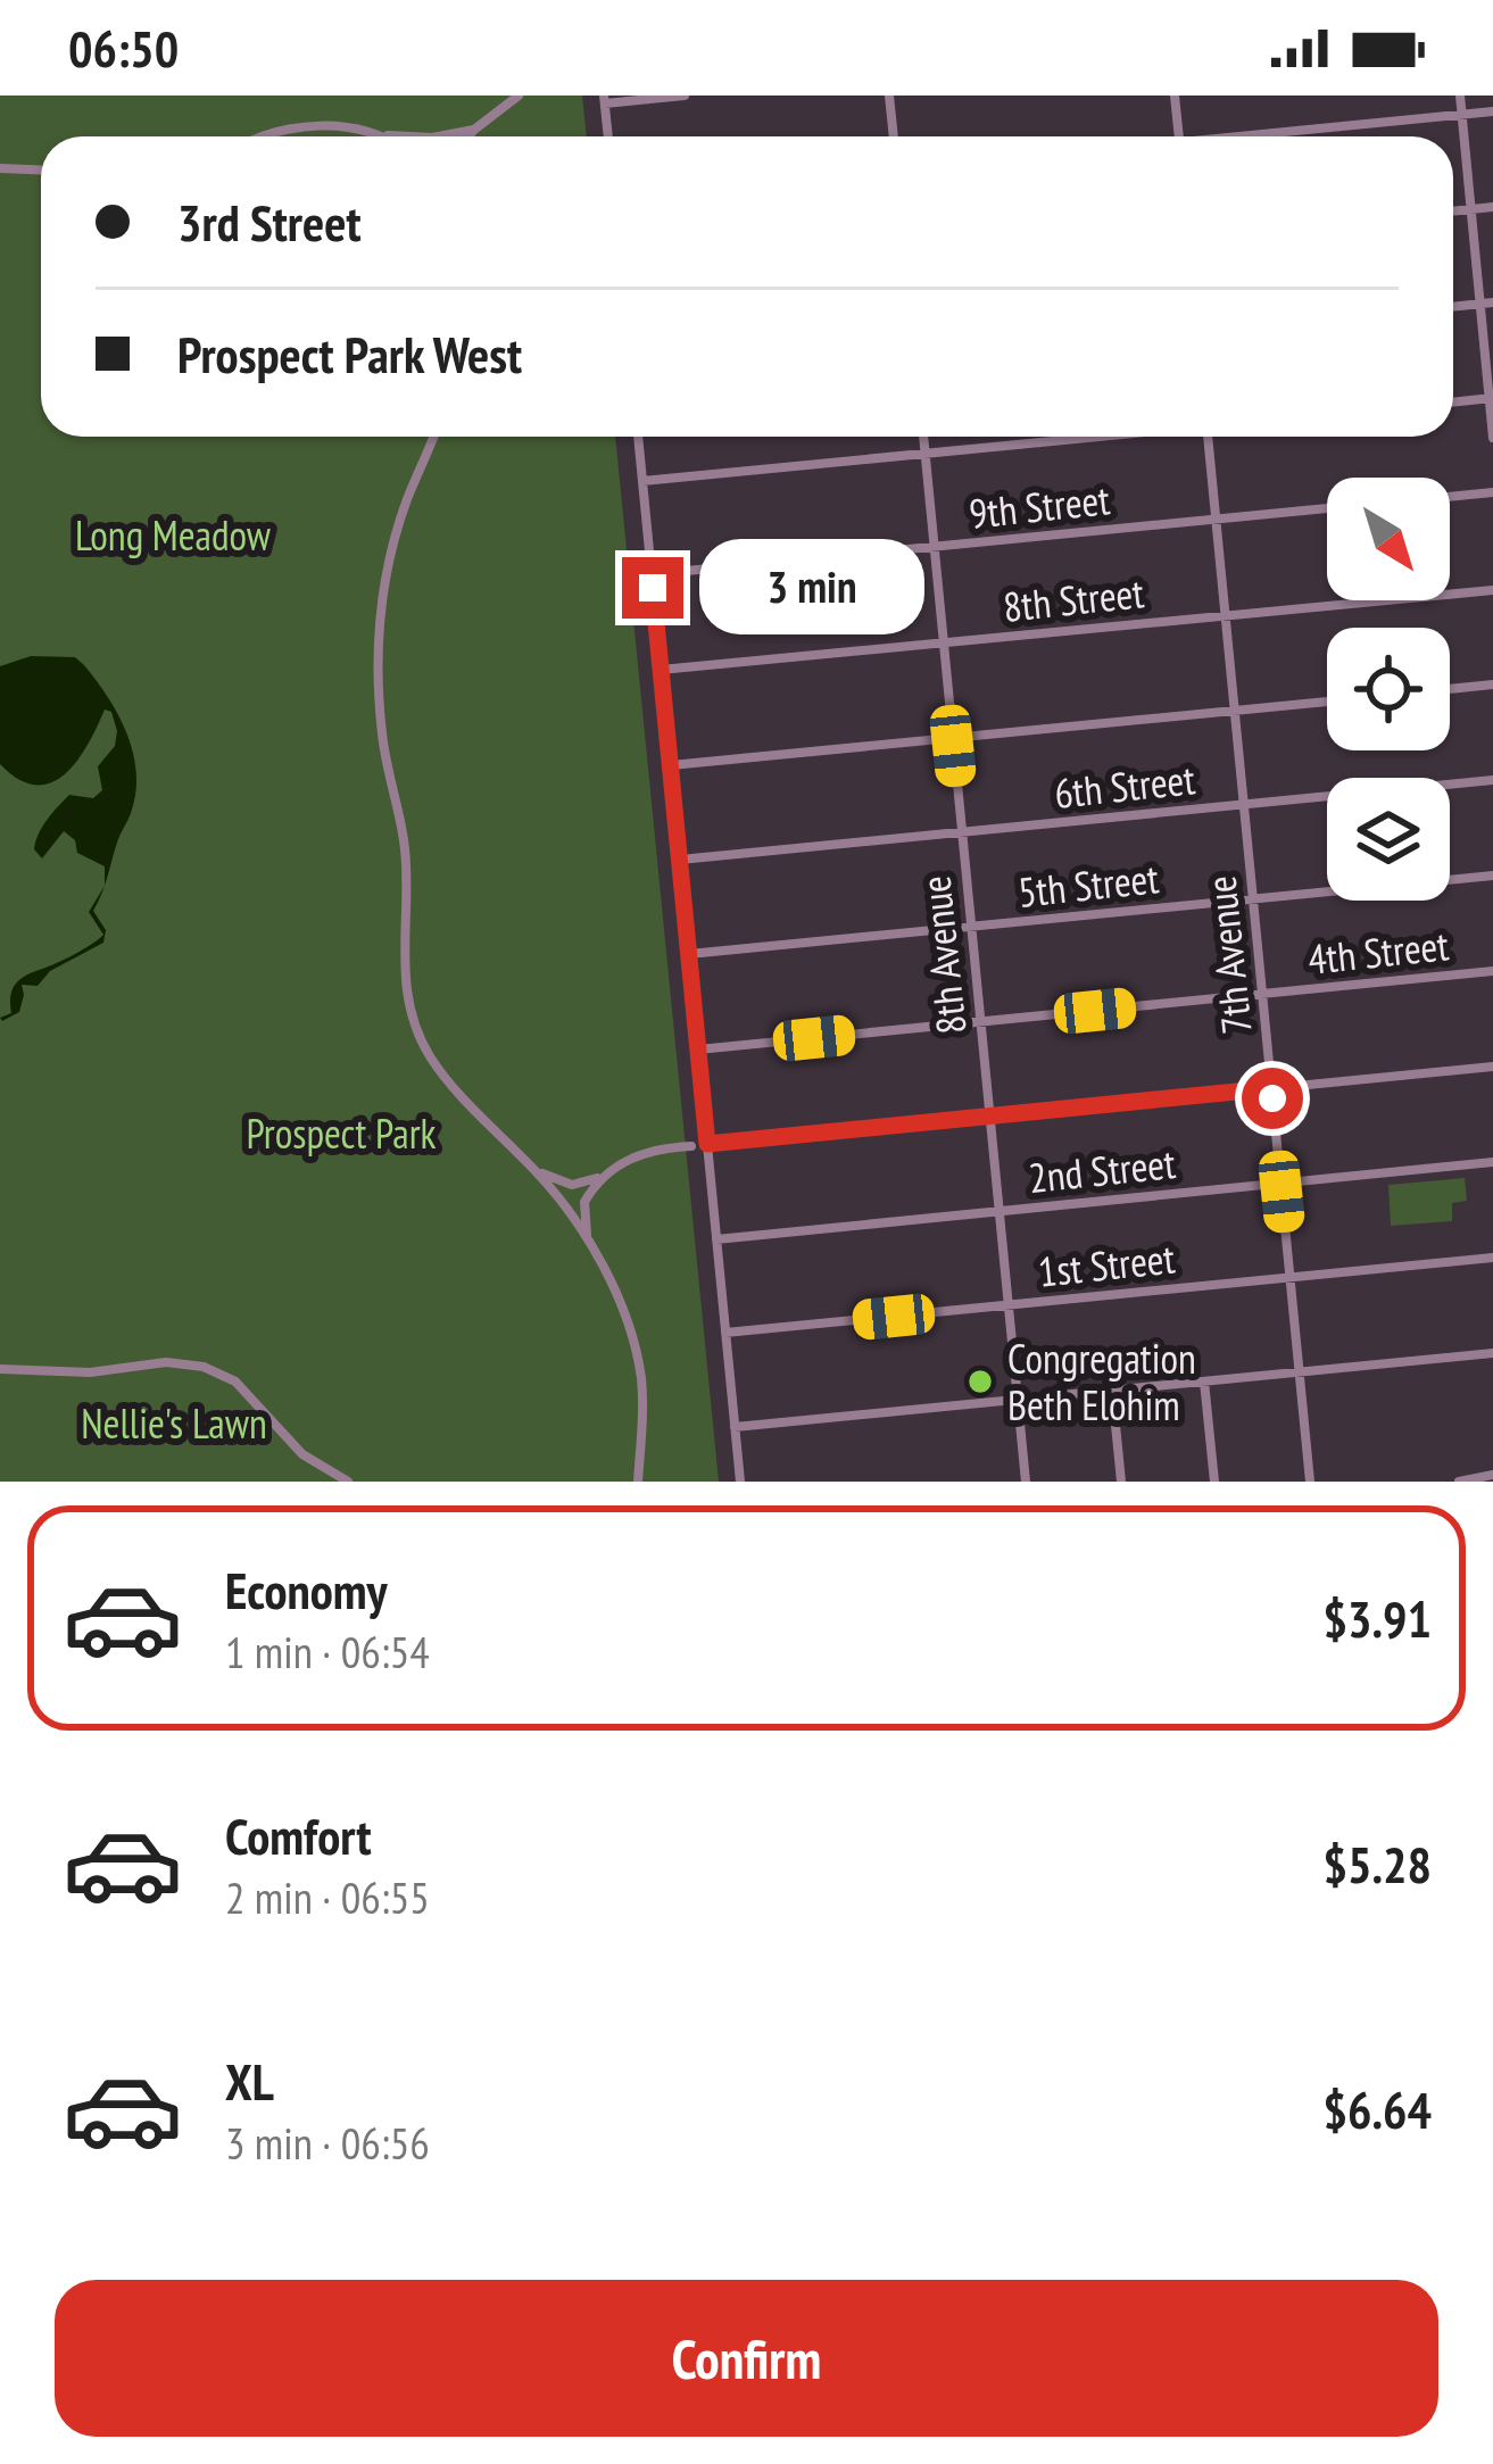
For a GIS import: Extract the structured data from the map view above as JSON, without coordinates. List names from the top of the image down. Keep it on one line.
{"streets":{"street":["9th Street","8th Street","6th Street","5th Street","4th Street","8th Avenue","7th Avenue","2nd Street","1st Street"]},"crossings":[["9th Street","8th Avenue"],["9th Street","7th Avenue"],["8th Street","8th Avenue"],["8th Street","7th Avenue"],["6th Street","8th Avenue"],["6th Street","7th Avenue"],["5th Street","8th Avenue"],["5th Street","7th Avenue"],["4th Street","8th Avenue"],["4th Street","7th Avenue"],["8th Avenue","2nd Street"],["8th Avenue","1st Street"],["7th Avenue","2nd Street"],["7th Avenue","1st Street"]],"parks":["Long Meadow","Prospect Park","Nellie's Lawn"],"places":["Congregation Beth Elohim"],"north":"bottom right","page":{"status":"06:50","banner":["3rd Street","Prospect Park West"],"bubble":"3 min","list":[{"name":"Economy","note":"1 min · 06:54","value":"$3.91"},{"name":"Comfort","note":"2 min · 06:55","value":"$5.28"},{"name":"XL","note":"3 min · 06:56","value":"$6.64"}],"buttons":"Confirm"}}
